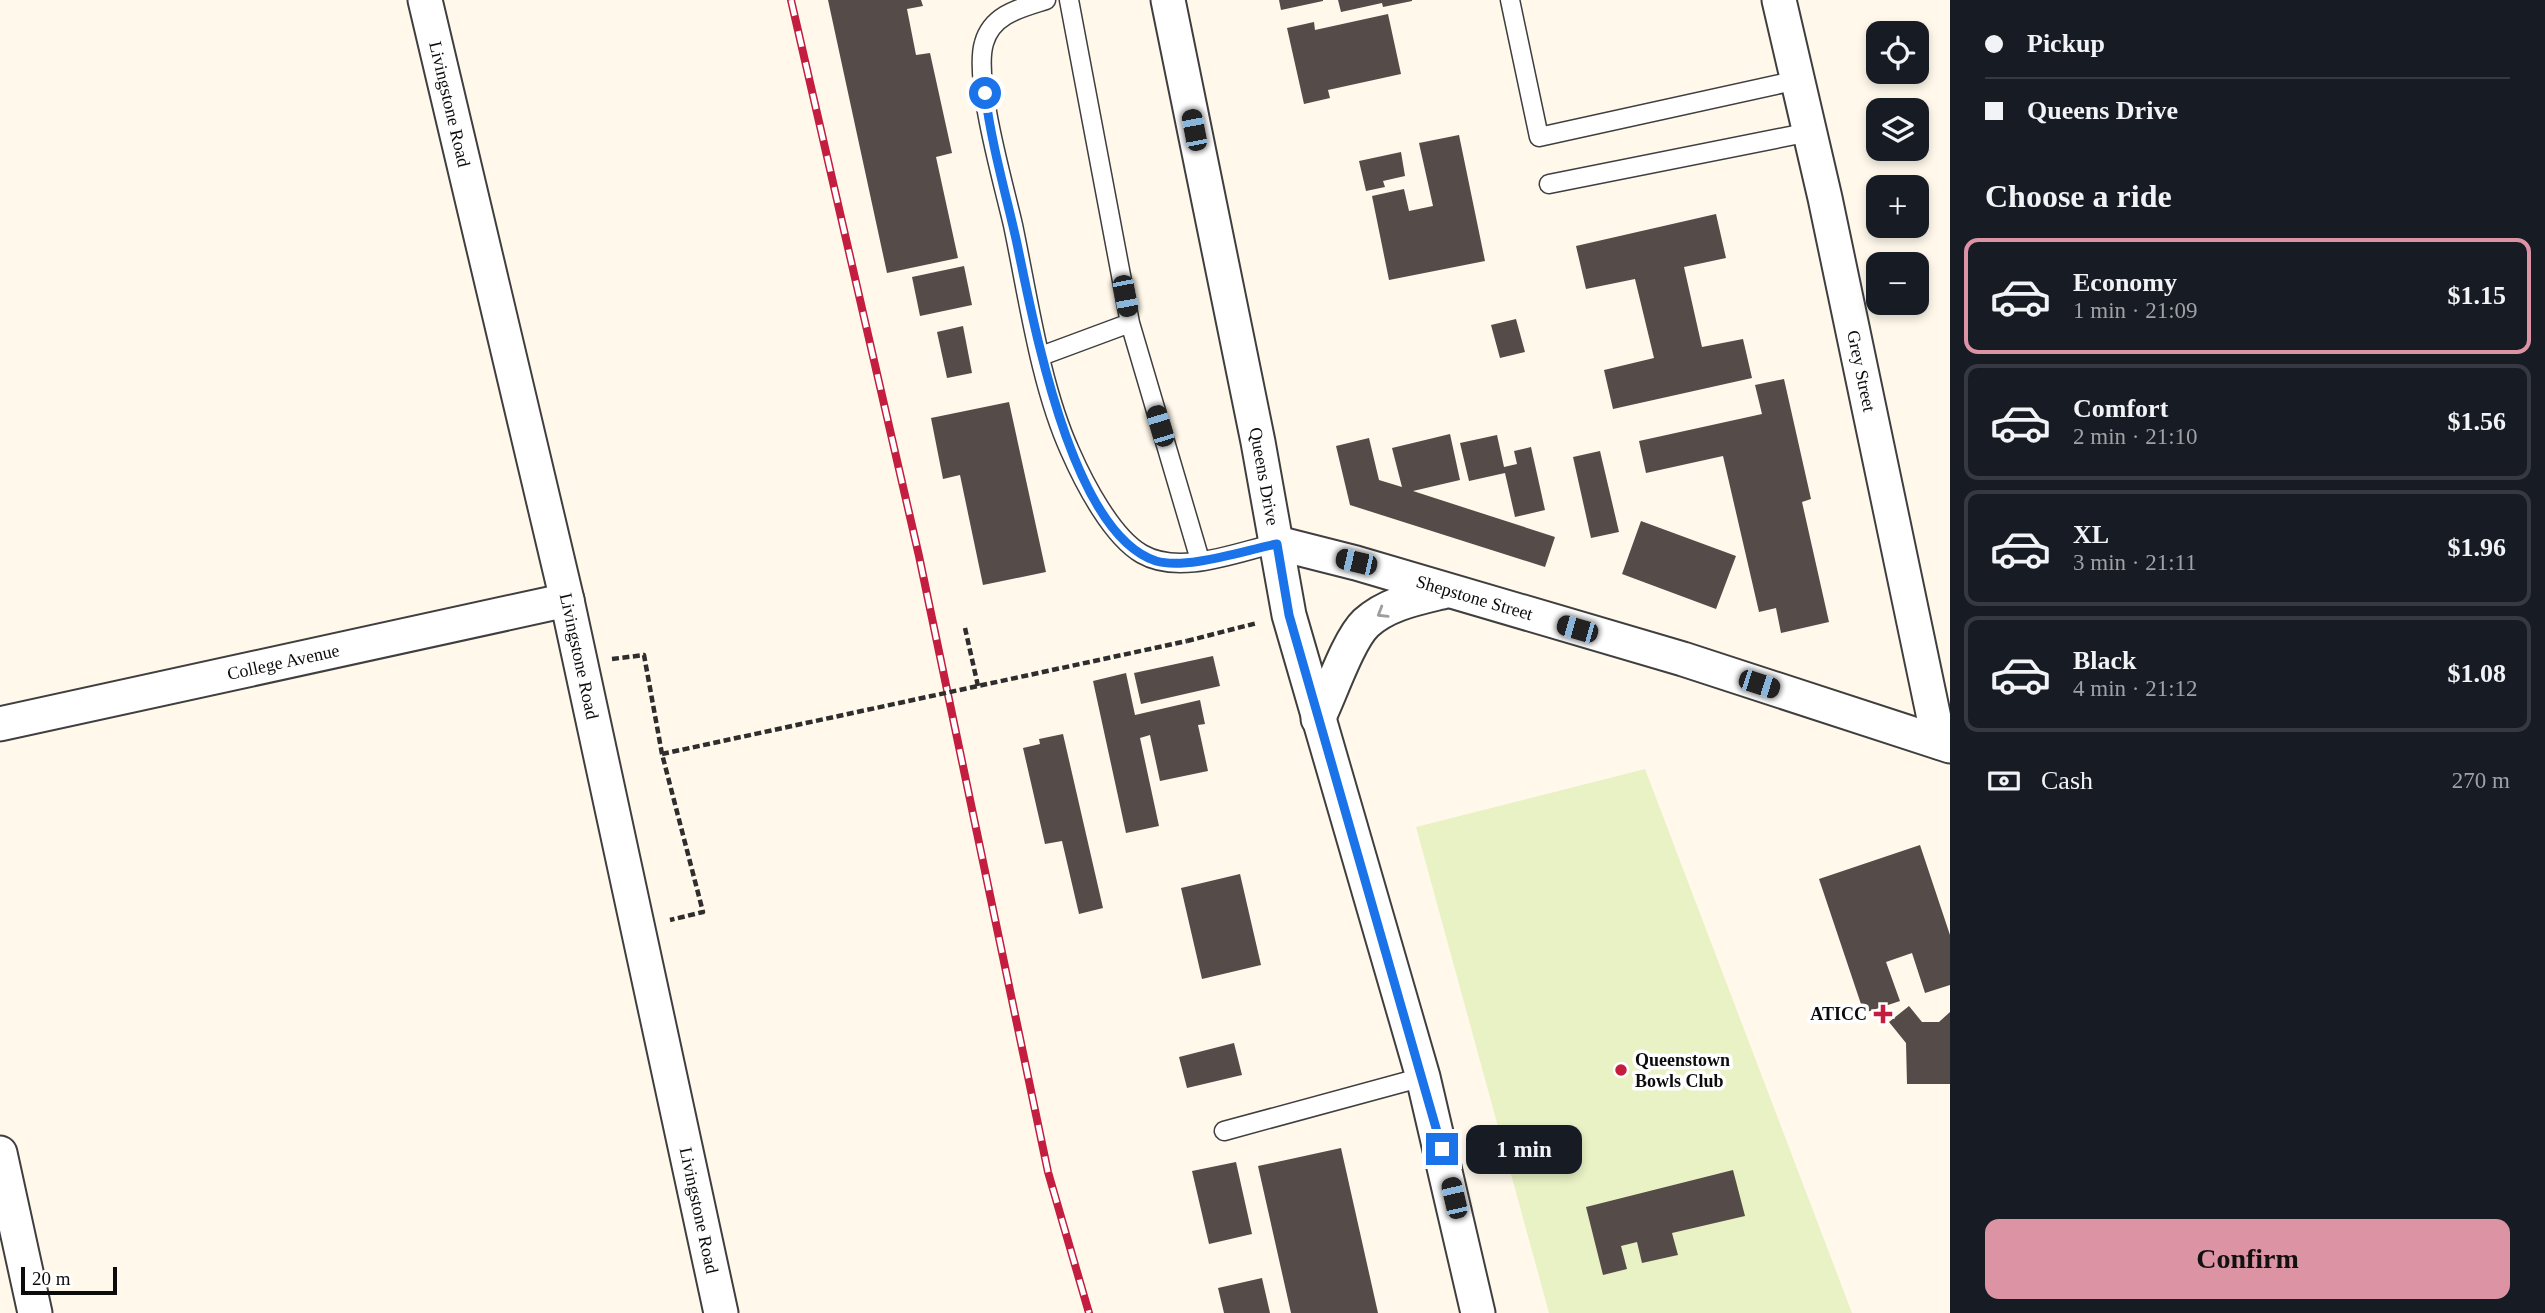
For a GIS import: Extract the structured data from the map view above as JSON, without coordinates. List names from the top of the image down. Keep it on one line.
{"streets":{"street":["Livingstone Road","Grey Street","Queens Drive","Shepstone Street","College Avenue"]},"crossings":[["Livingstone Road","College Avenue"],["Grey Street","Shepstone Street"],["Queens Drive","Shepstone Street"]],"places":{"health":["ATICC"],"other":["Queenstown Bowls Club"]},"scale_bar":"20 m","page":{"banner":["Pickup","Queens Drive"],"map_buttons":["+","−"],"heading":"Choose a ride","list":[{"name":"Economy","note":"1 min · 21:09","value":"$1.15"},{"name":"Comfort","note":"2 min · 21:10","value":"$1.56"},{"name":"XL","note":"3 min · 21:11","value":"$1.96"},{"name":"Black","note":"4 min · 21:12","value":"$1.08"}],"pay":["Cash","270 m"],"bubble":"1 min","buttons":"Confirm","scale":"20 m"}}
